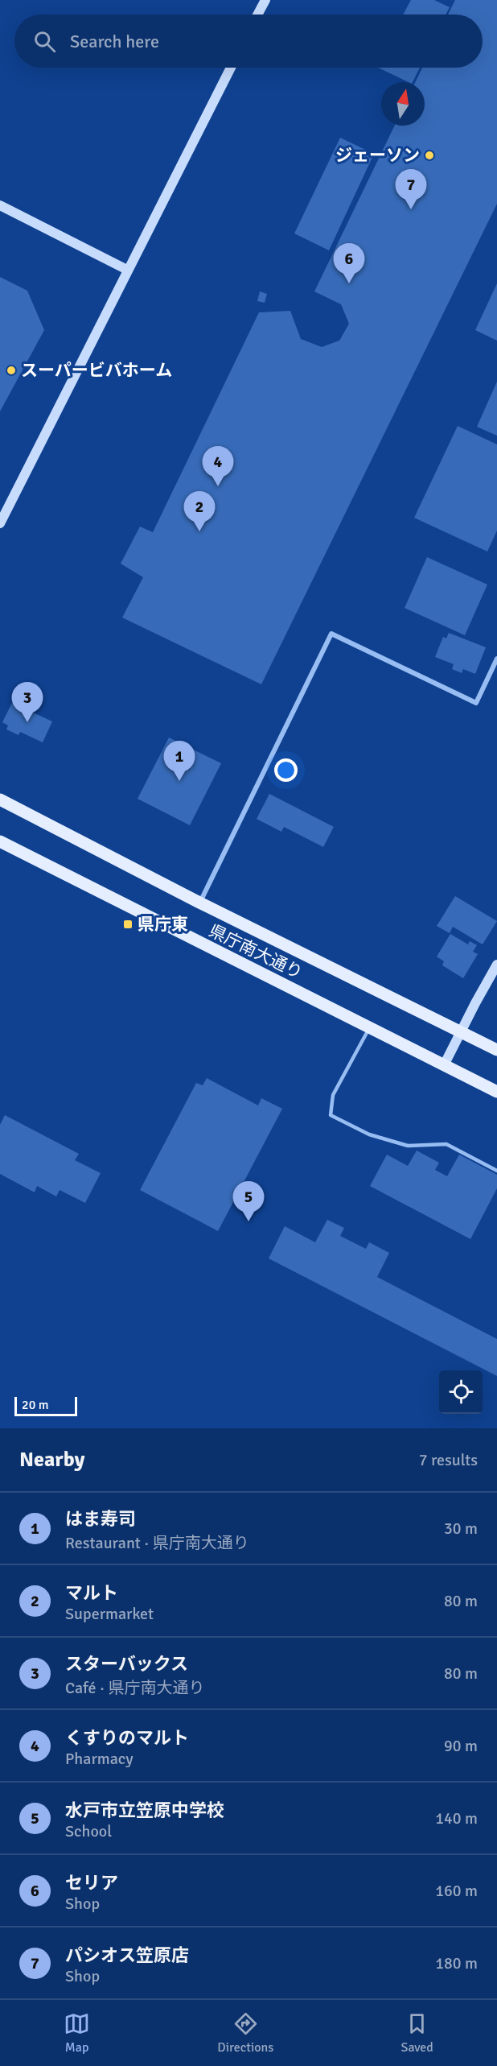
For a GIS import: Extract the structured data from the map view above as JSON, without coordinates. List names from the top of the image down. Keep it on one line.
{"streets":{"main road":["県庁南大通り"]},"places":{"other":["ジェーソン","スーパービバホーム"],"transit":["県庁東"]},"scale_bar":"20 m","north":"top","page":{"search":"Search here","pins":["7","6","4","2","3","1","5"],"scale":"20 m","heading":["Nearby","7 results"],"list":[{"mark":"1","name":"はま寿司","note":"Restaurant · 県庁南大通り","value":"30 m"},{"mark":"2","name":"マルト","note":"Supermarket","value":"80 m"},{"mark":"3","name":"スターバックス","note":"Café · 県庁南大通り","value":"80 m"},{"mark":"4","name":"くすりのマルト","note":"Pharmacy","value":"90 m"},{"mark":"5","name":"水戸市立笠原中学校","note":"School","value":"140 m"},{"mark":"6","name":"セリア","note":"Shop","value":"160 m"},{"mark":"7","name":"パシオス笠原店","note":"Shop","value":"180 m"}],"nav":["Map","Directions","Saved"]}}
